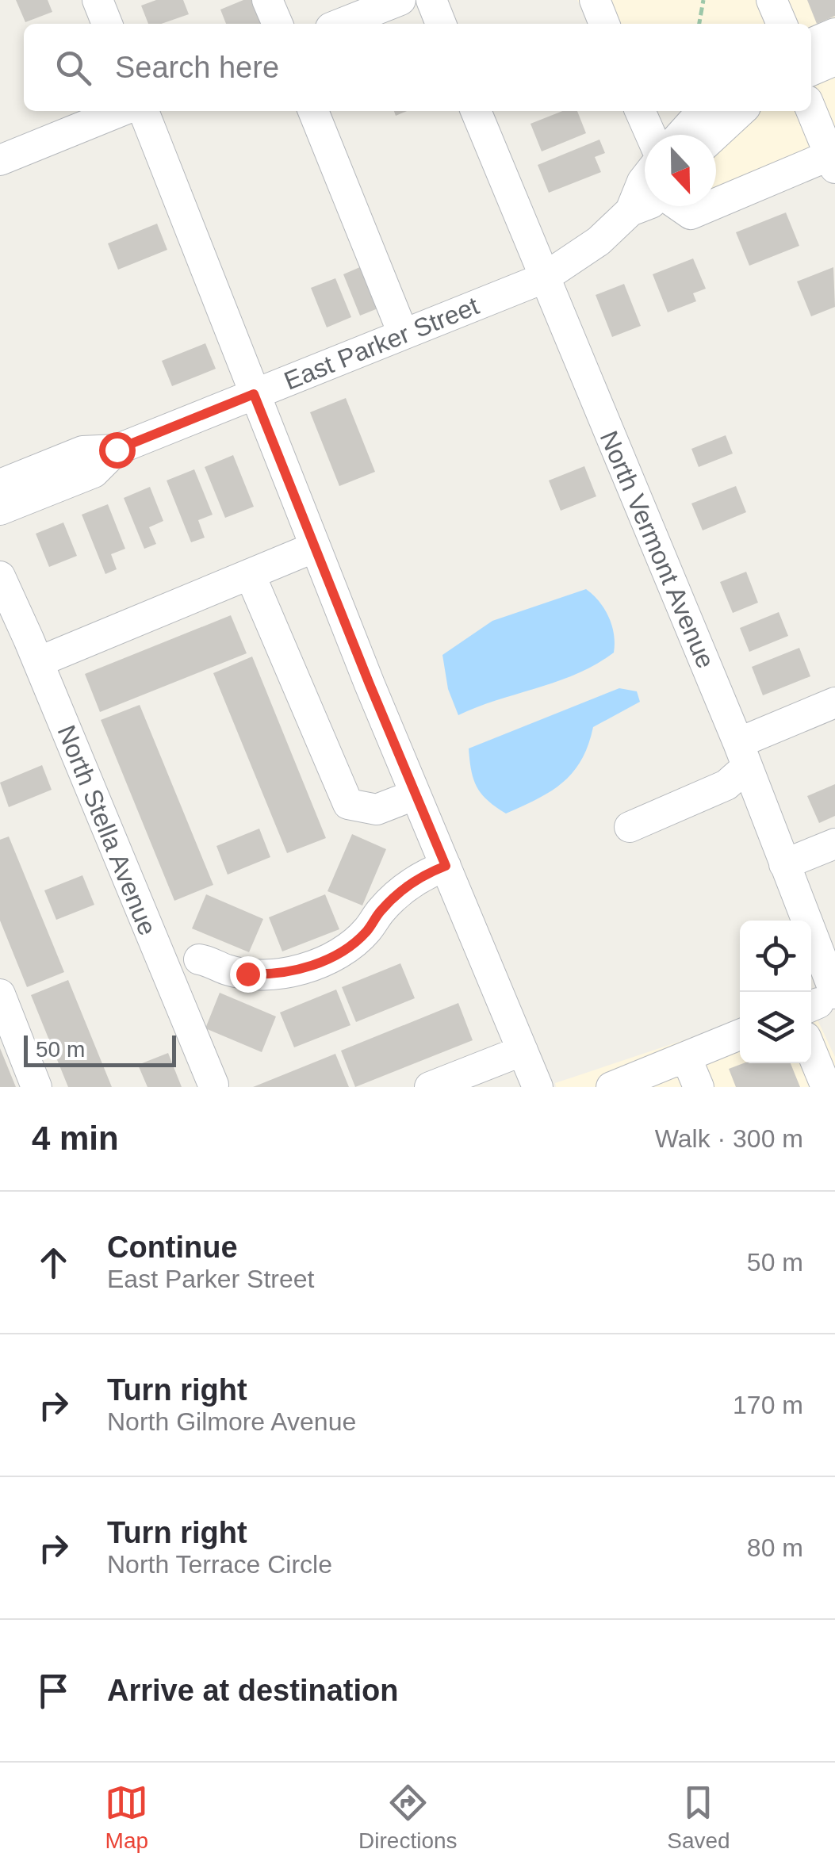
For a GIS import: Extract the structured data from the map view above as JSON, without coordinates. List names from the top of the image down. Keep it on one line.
{"streets":{"street":["East Parker Street","North Vermont Avenue","North Stella Avenue"]},"crossings":[["East Parker Street","North Vermont Avenue"]],"scale_bar":"50 m","north":"bottom","page":{"search":"Search here","scale":"50 m","heading":["4 min","Walk · 300 m"],"list":[["Continue","East Parker Street","50 m"],["Turn right","North Gilmore Avenue","170 m"],["Turn right","North Terrace Circle","80 m"],"Arrive at destination"],"nav":["Map","Directions","Saved"]}}
